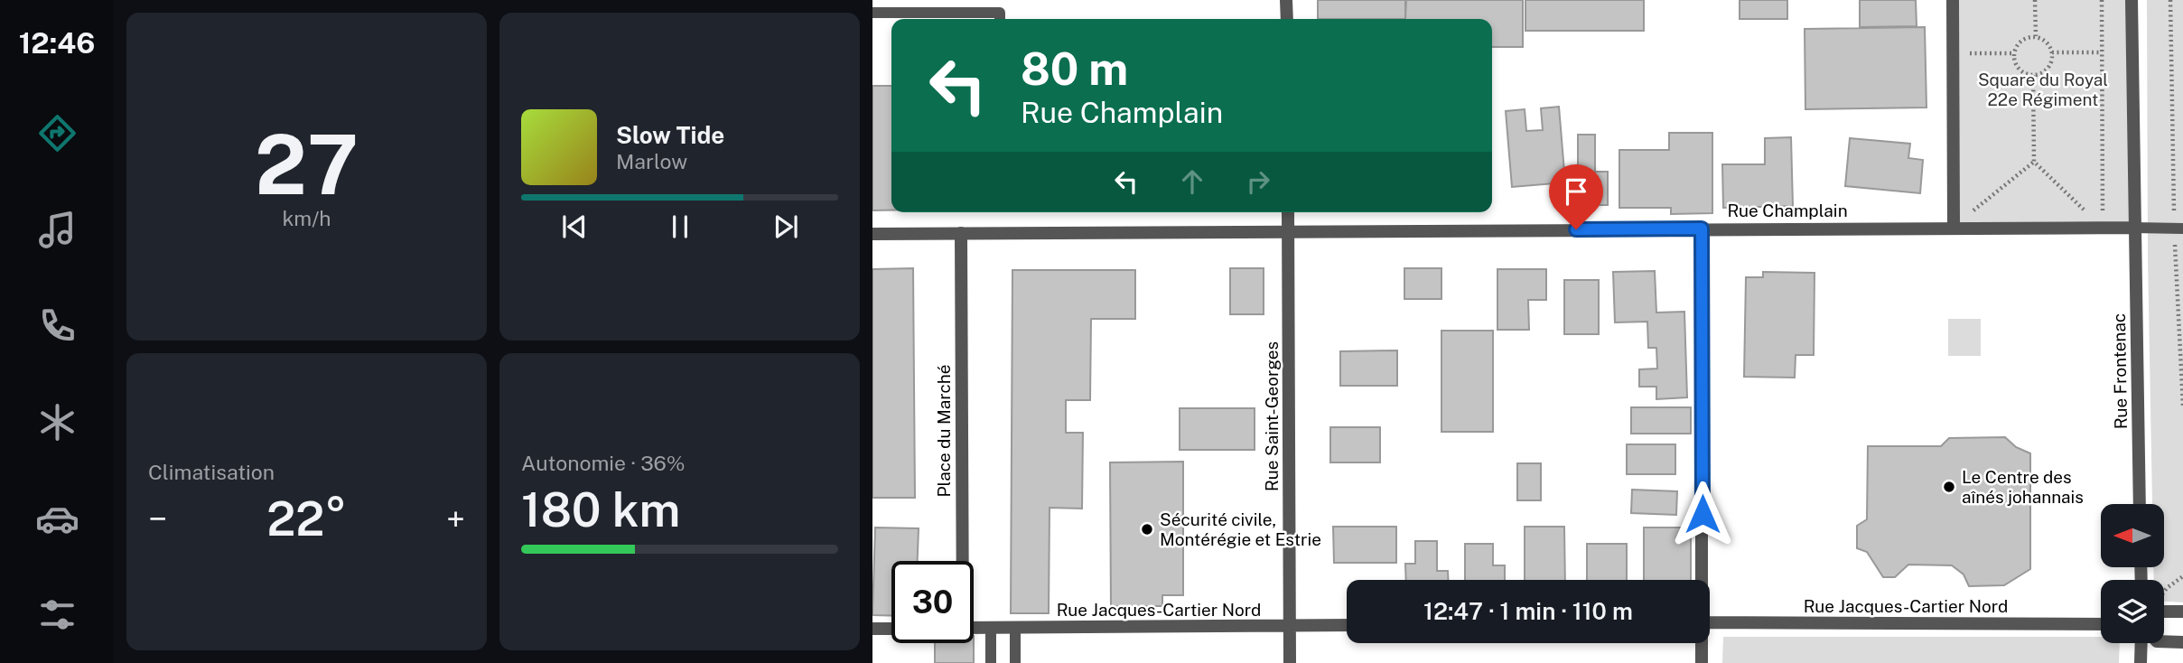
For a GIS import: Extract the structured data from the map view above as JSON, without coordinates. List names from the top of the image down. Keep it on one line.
{"streets":{"street":["Rue Champlain","Rue Frontenac","Rue Saint-Georges","Place du Marché","Rue Jacques-Cartier Nord"]},"crossings":[["Rue Champlain","Rue Frontenac"],["Rue Champlain","Rue Saint-Georges"],["Rue Champlain","Place du Marché"],["Rue Saint-Georges","Rue Jacques-Cartier Nord"]],"parks":["Square du Royal 22e Régiment"],"places":["Le Centre des aînés johannais","Sécurité civile, Montérégie et Estrie"],"north":"left","page":{"tabs":"12:46","tile":[["27","km/h"],"Climatisation",["Autonomie · 36%","180 km"]],"turn":["80 m","Rue Champlain"],"song":["Slow Tide","Marlow"],"heat":["−","22°","+"],"limit":"30","trip":"12:47 · 1 min · 110 m"}}
